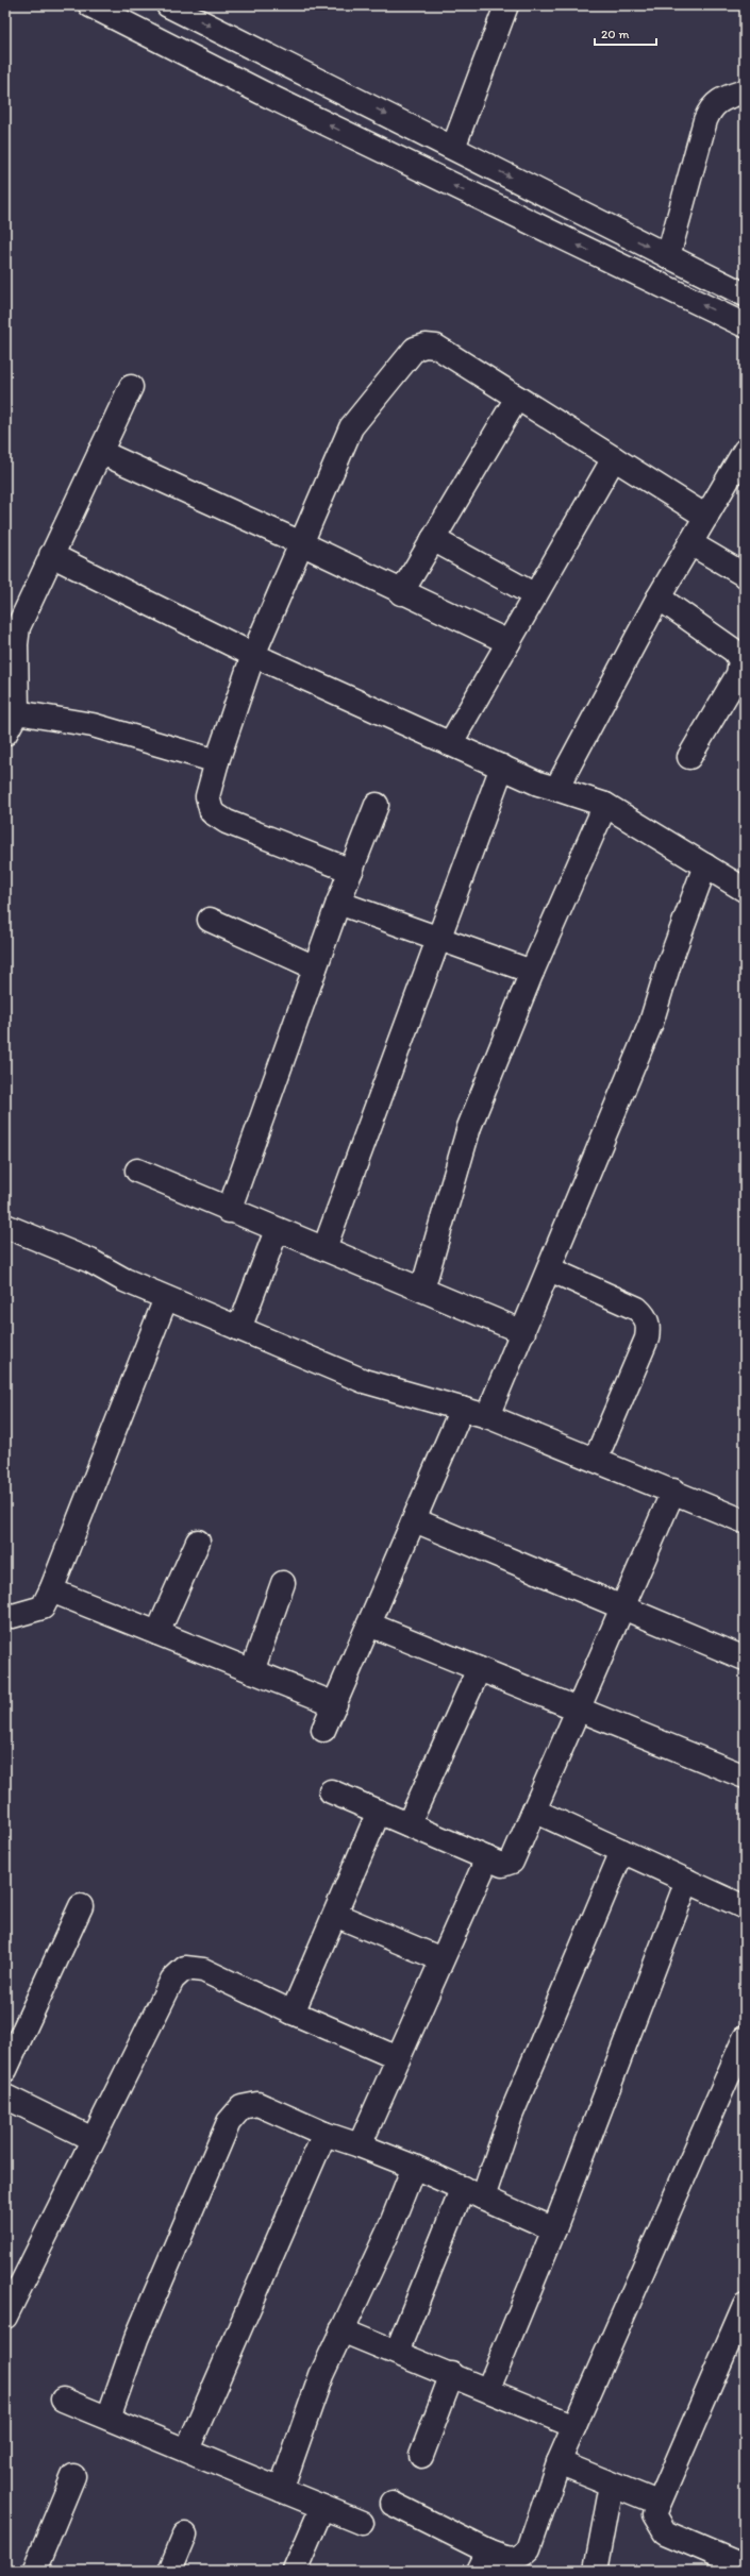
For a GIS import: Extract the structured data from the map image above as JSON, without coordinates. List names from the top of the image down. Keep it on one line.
{"scale_bar":"20 m"}
